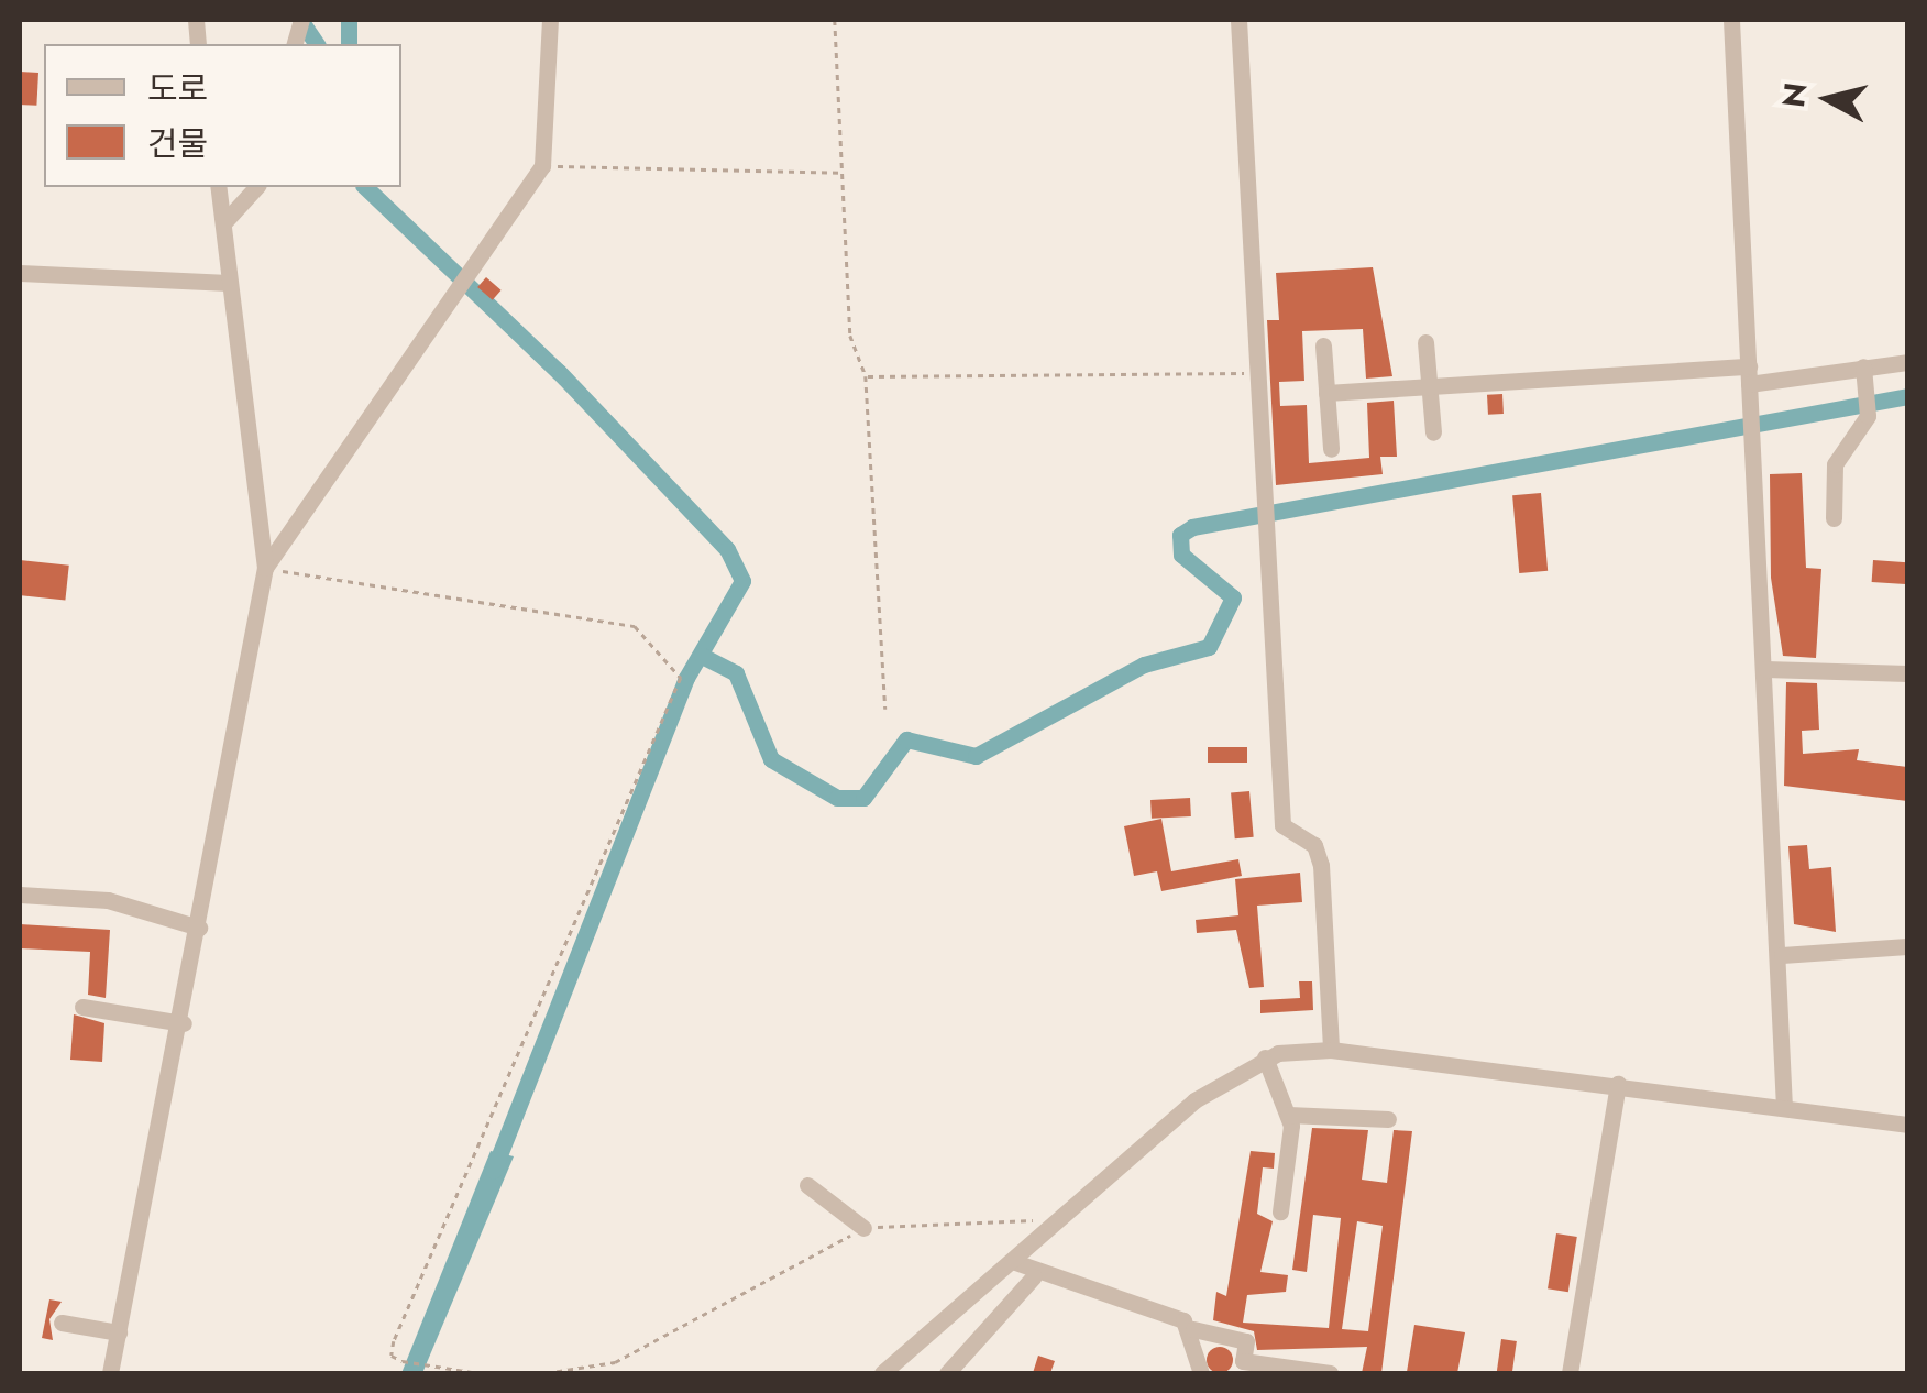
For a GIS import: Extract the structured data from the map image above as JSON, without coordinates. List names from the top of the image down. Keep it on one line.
{"legend":["도로","건물"],"north":"left"}
